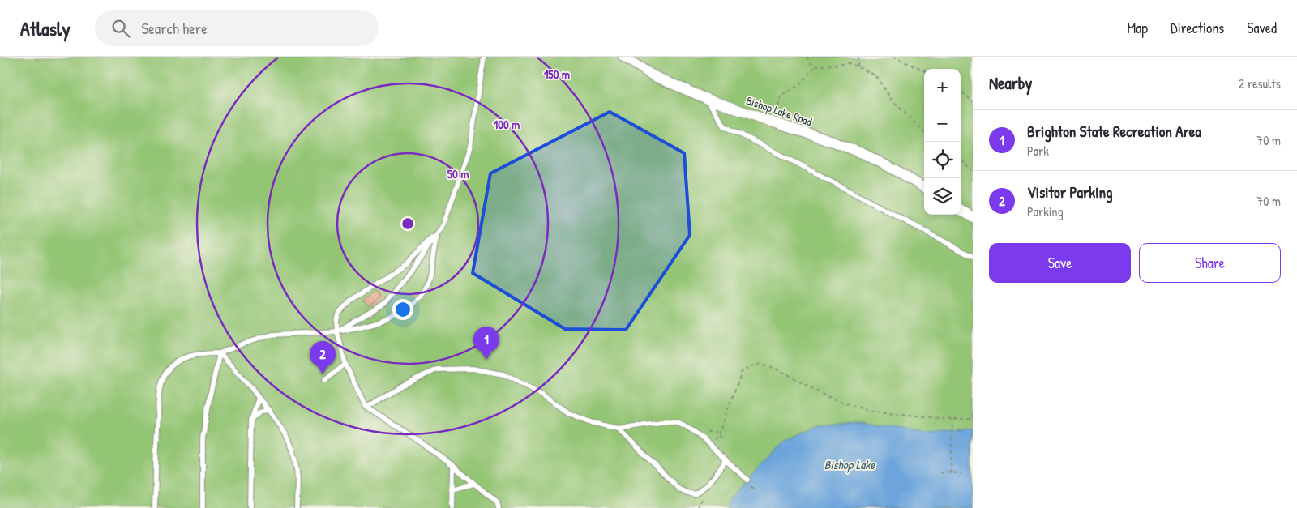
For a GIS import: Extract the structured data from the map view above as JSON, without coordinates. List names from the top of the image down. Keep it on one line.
{"streets":{"street":["Bishop Lake Road"]},"water":["Bishop Lake"],"page":{"header":"Atlasly","search":"Search here","nav":["Map","Directions","Saved"],"heading":["Nearby","2 results"],"map_buttons":["+","−"],"list":[{"mark":"1","name":"Brighton State Recreation Area","note":"Park","value":"70 m"},{"mark":"2","name":"Visitor Parking","note":"Parking","value":"70 m"}],"buttons":["Save","Share"],"pins":["1","2"]},"rings":["150 m","100 m","50 m"]}
